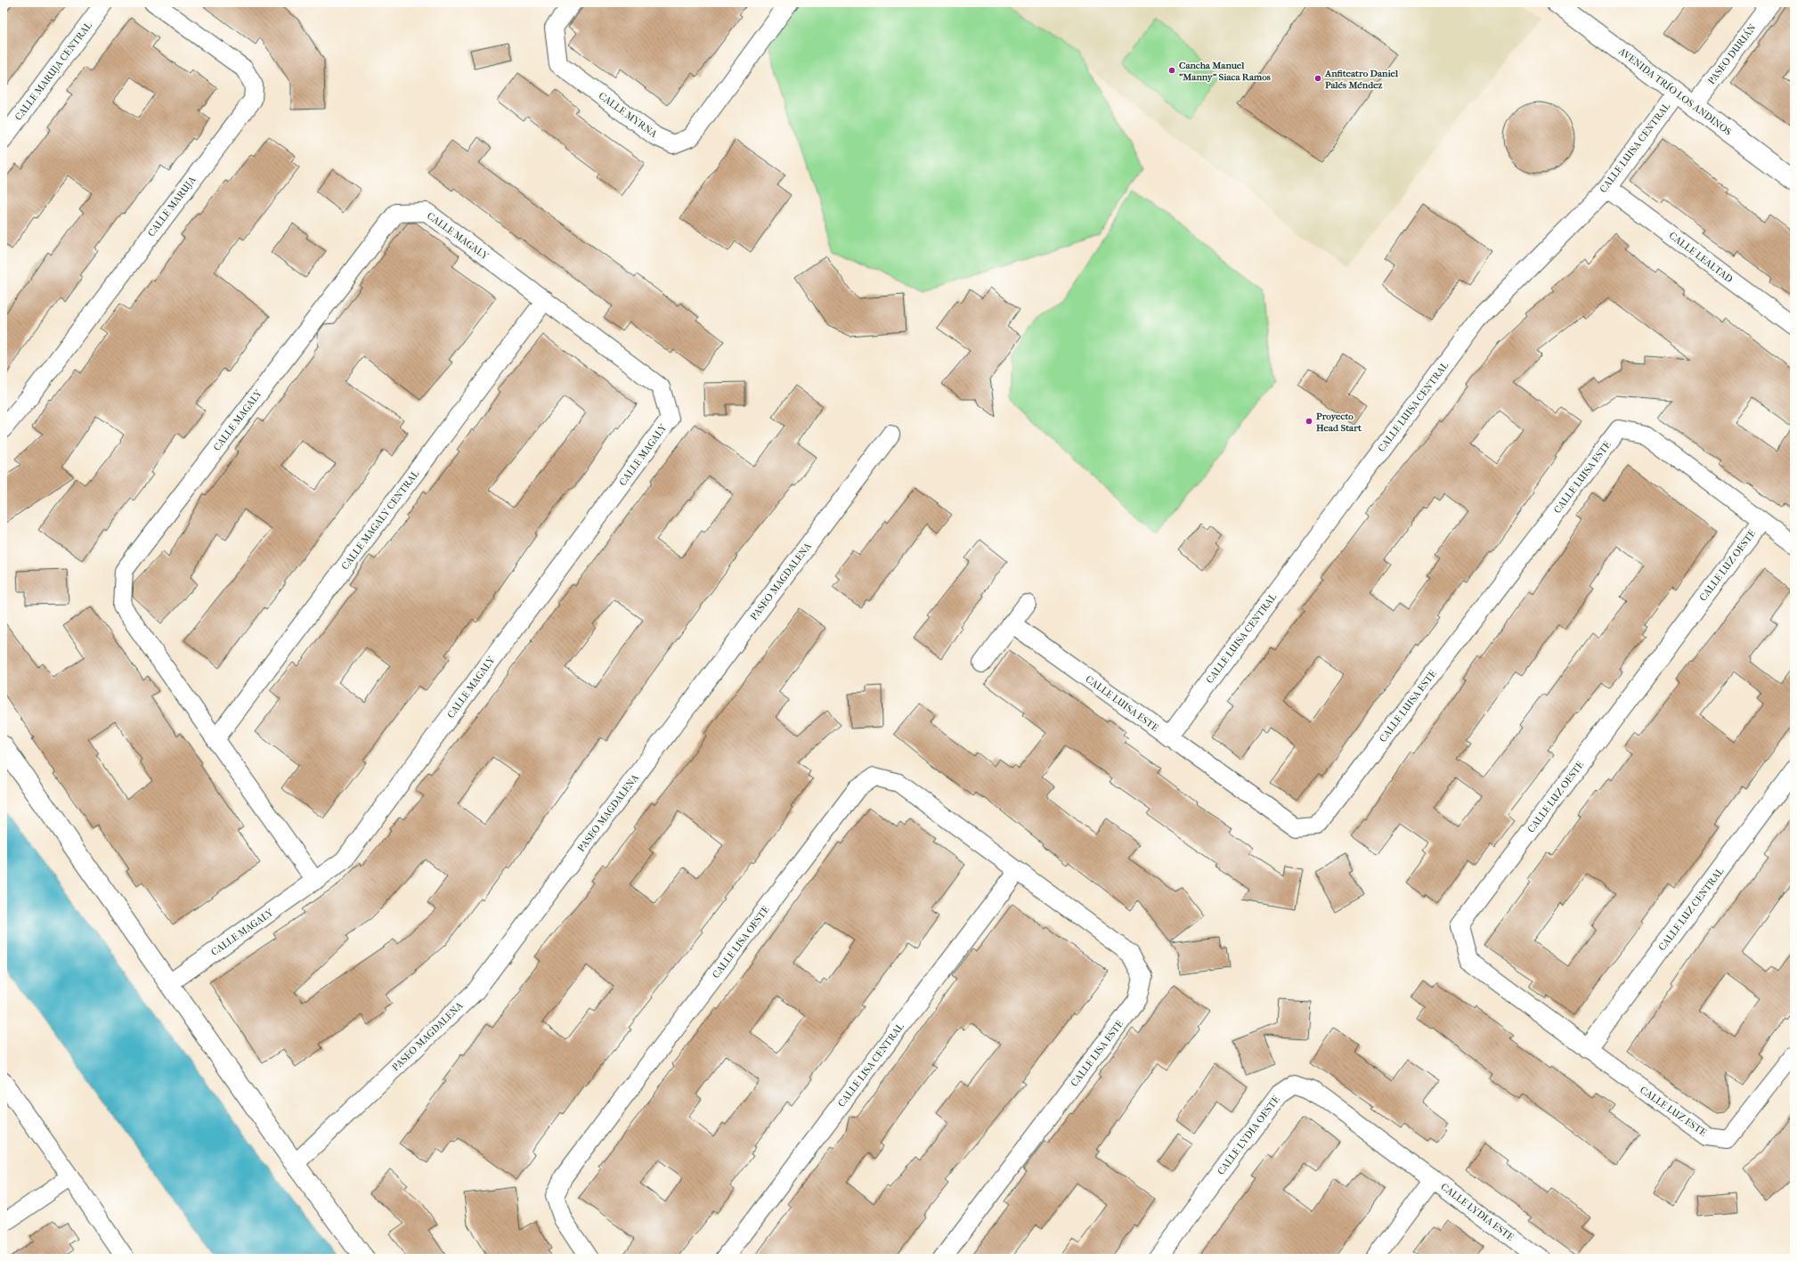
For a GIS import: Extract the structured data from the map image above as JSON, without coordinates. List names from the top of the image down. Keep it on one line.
{"streets":{"street":["PASEO DURIÁN","CALLE MARUJA CENTRAL","AVENIDA TRÍO LOS ANDINOS","CALLE MYRNA","CALLE LUISA CENTRAL","CALLE MARUJA","CALLE MAGALY","CALLE LEALTAD","CALLE LUISA ESTE","CALLE MAGALY CENTRAL","CALLE LUZ OESTE","PASEO MAGDALENA","CALLE LUZ CENTRAL","CALLE LISA OESTE","CALLE LISA ESTE","CALLE LISA CENTRAL","CALLE LUZ ESTE","CALLE LYDIA OESTE","CALLE LYDIA ESTE"]},"crossings":[["PASEO DURIÁN","AVENIDA TRÍO LOS ANDINOS"],["AVENIDA TRÍO LOS ANDINOS","CALLE LUISA CENTRAL"],["CALLE LUISA CENTRAL","CALLE LEALTAD"],["CALLE LUISA CENTRAL","CALLE LUISA ESTE"],["CALLE MAGALY","CALLE MAGALY CENTRAL"],["CALLE LUISA ESTE","CALLE LUZ OESTE"],["CALLE LUZ OESTE","CALLE LUZ CENTRAL"],["CALLE LUZ OESTE","CALLE LUZ ESTE"],["CALLE LUZ CENTRAL","CALLE LUZ ESTE"],["CALLE LISA OESTE","CALLE LISA ESTE"],["CALLE LISA OESTE","CALLE LISA CENTRAL"],["CALLE LISA ESTE","CALLE LISA CENTRAL"],["CALLE LYDIA OESTE","CALLE LYDIA ESTE"]],"places":["Cancha Manuel \"Manny\" Siaca Ramos","Anfiteatro Daniel Palés Méndez","Proyecto Head Start"]}
